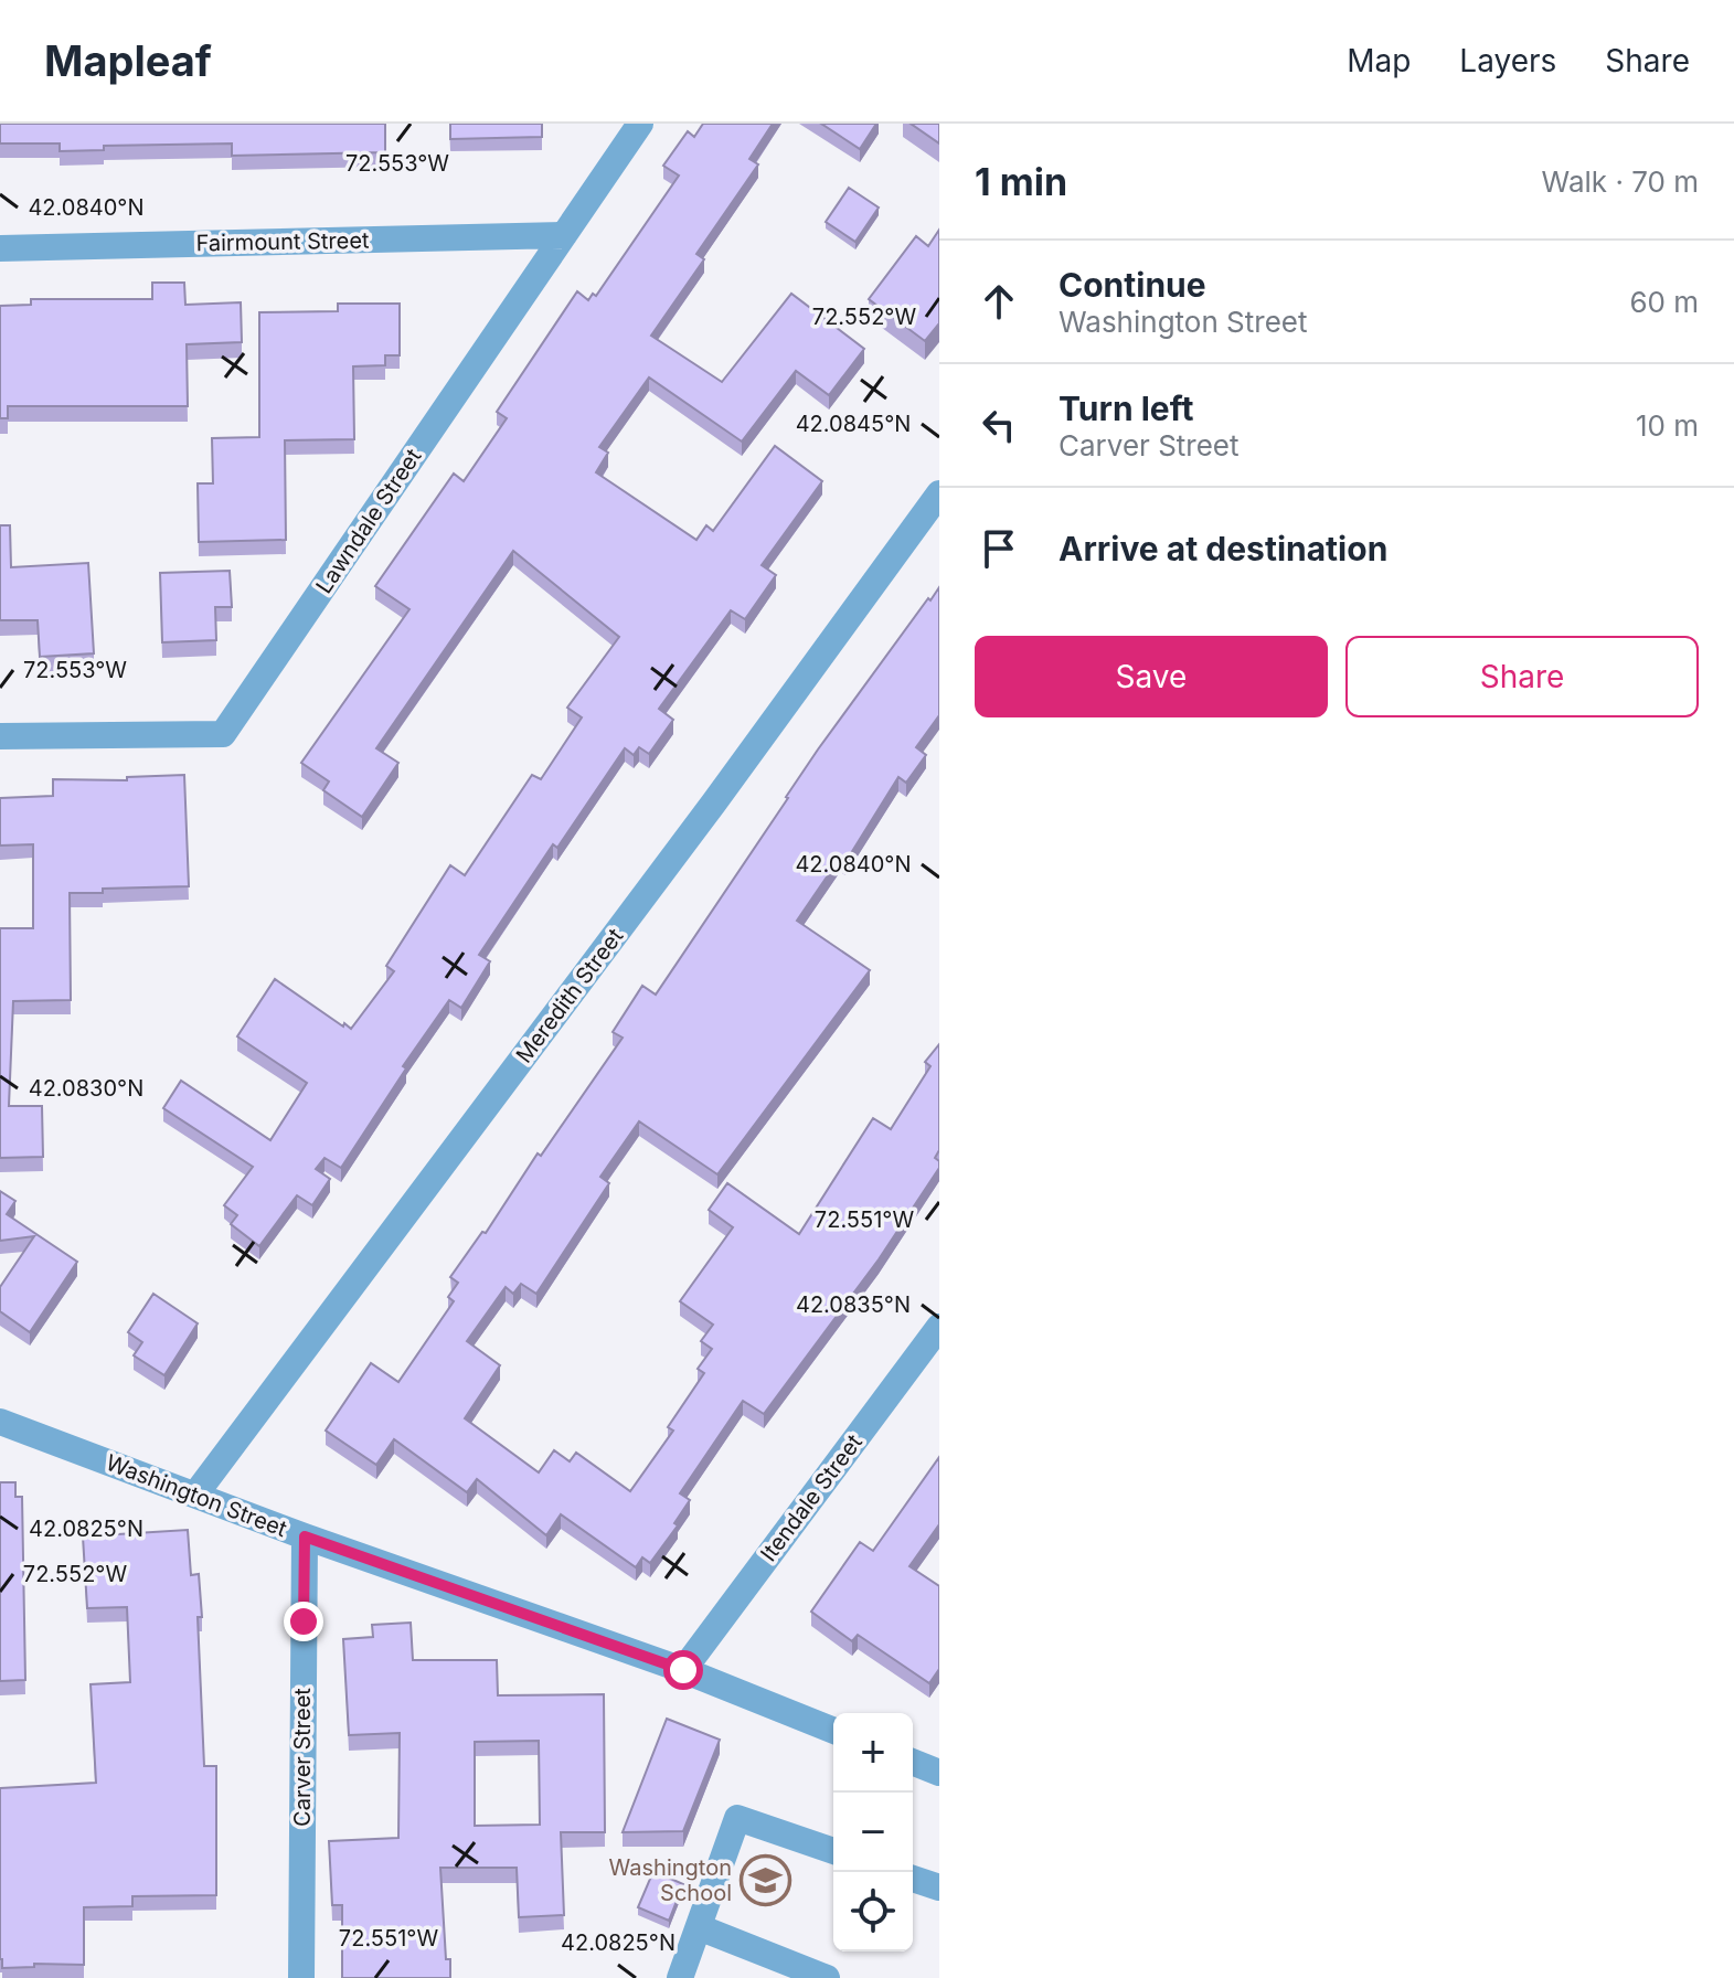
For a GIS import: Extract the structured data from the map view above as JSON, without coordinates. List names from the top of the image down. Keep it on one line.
{"streets":{"street":["Fairmount Street","Lawndale Street","Meredith Street","Washington Street","Itendale Street","Carver Street"]},"crossings":[["Fairmount Street","Lawndale Street"],["Meredith Street","Washington Street"],["Washington Street","Itendale Street"],["Washington Street","Carver Street"]],"places":{"school or university":["Washington School"]},"page":{"header":"Mapleaf","nav":["Map","Layers","Share"],"heading":["1 min","Walk · 70 m"],"list":[["Continue","Washington Street","60 m"],["Turn left","Carver Street","10 m"],"Arrive at destination"],"buttons":["Save","Share"],"map_buttons":["+","−"]},"coordinates":["72.553°W","42.0840°N","72.552°W","42.0845°N","42.0830°N","72.551°W","42.0835°N","42.0825°N"]}
